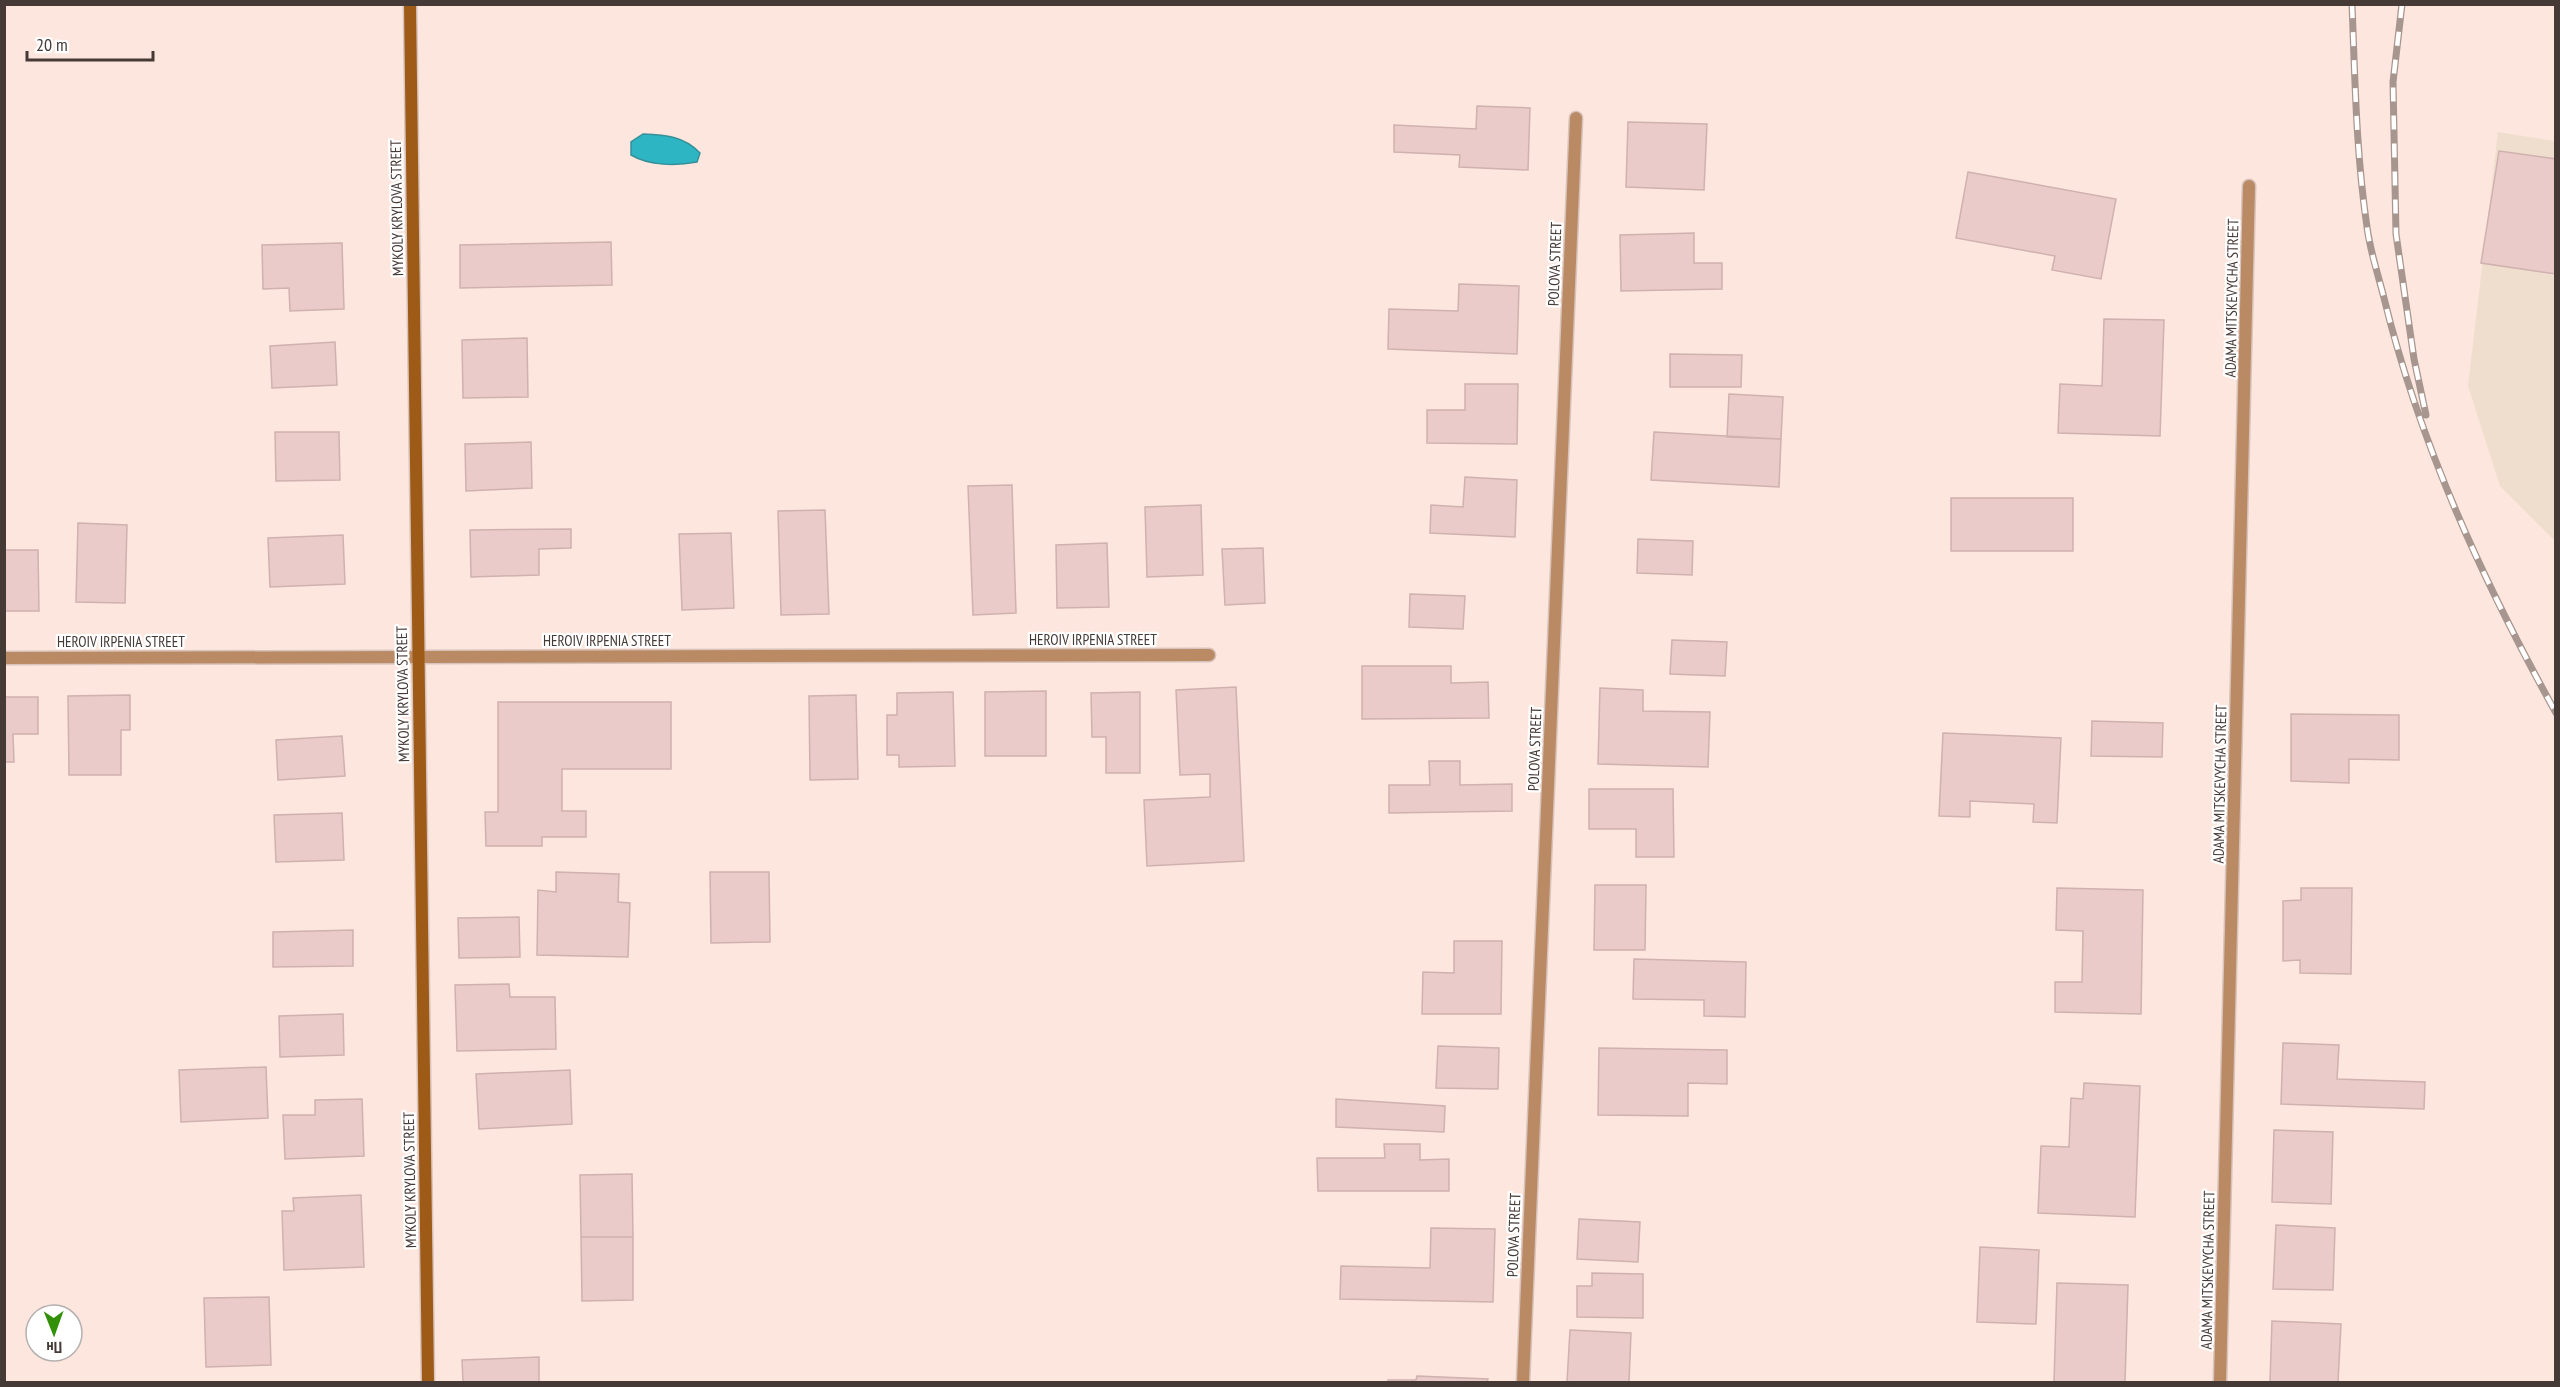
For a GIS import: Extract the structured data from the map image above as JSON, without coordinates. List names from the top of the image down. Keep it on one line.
{"streets":{"street":["MYKOLY KRYLOVA STREET","POLOVA STREET","ADAMA MITSKEVYCHA STREET","HEROIV IRPENIA STREET"]},"crossings":[["MYKOLY KRYLOVA STREET","HEROIV IRPENIA STREET"]],"scale_bar":"20 m","north":"bottom"}
